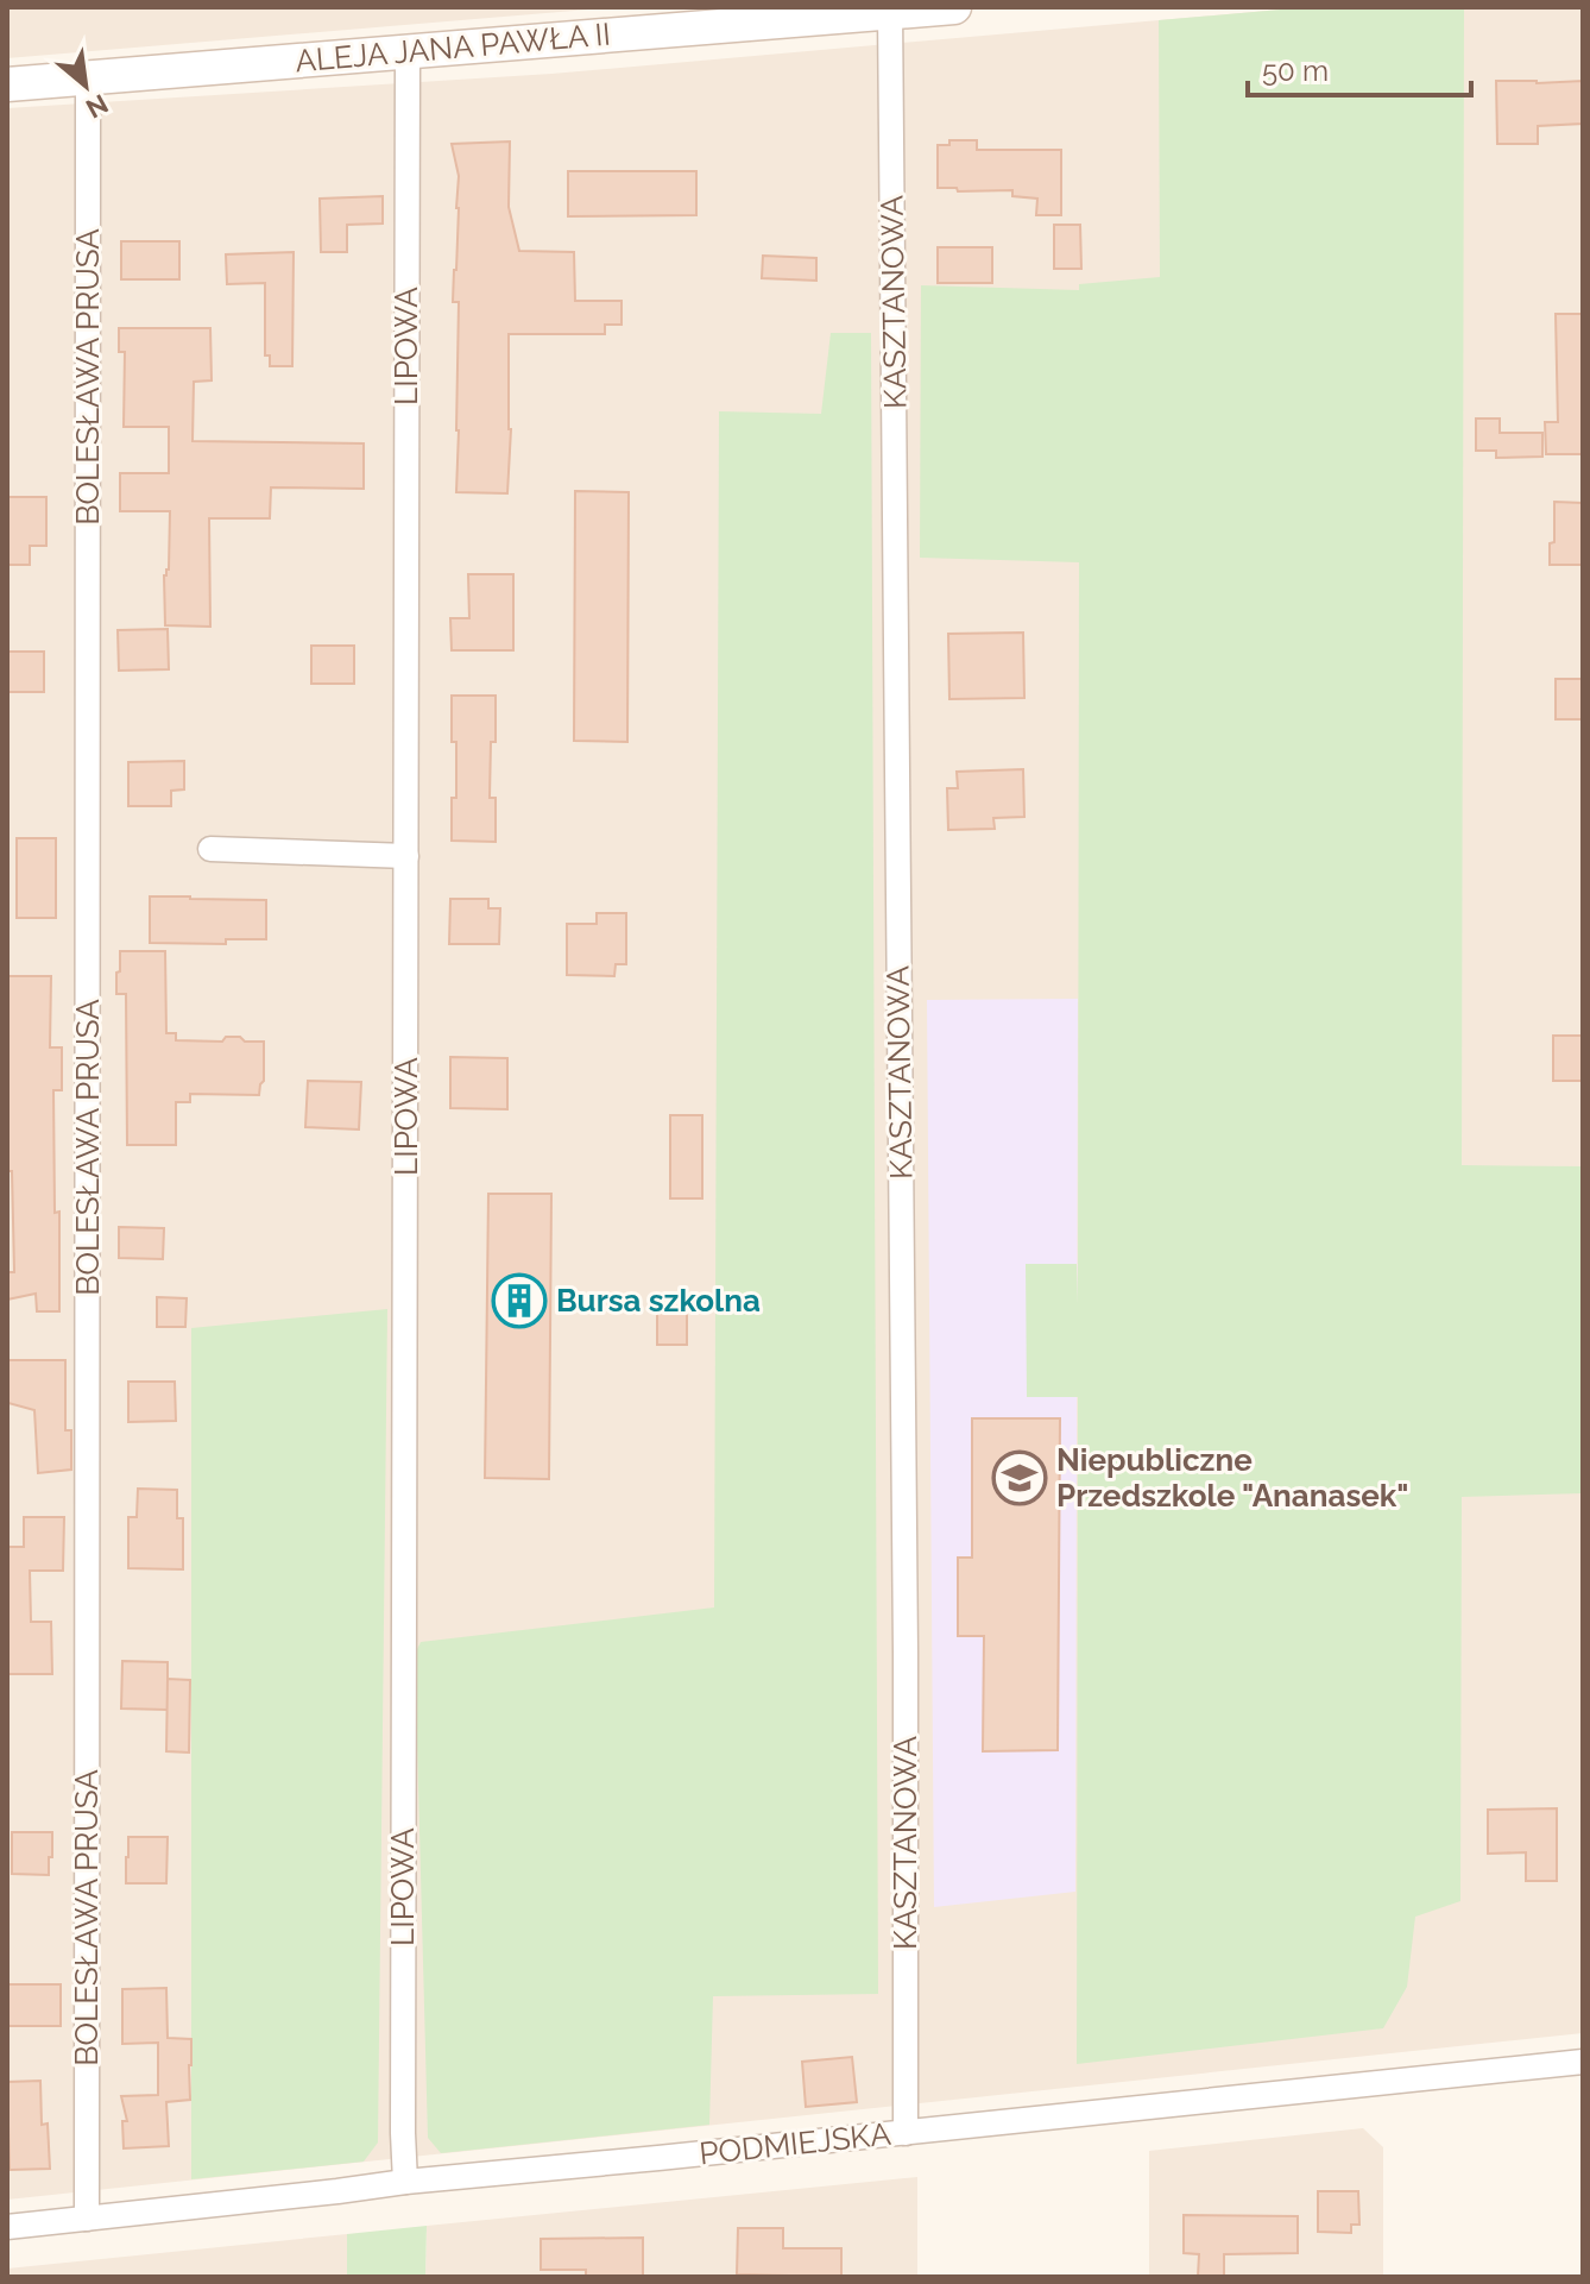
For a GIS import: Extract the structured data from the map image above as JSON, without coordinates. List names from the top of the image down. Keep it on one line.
{"streets":{"street":["ALEJA JANA PAWŁA II","KASZTANOWA","LIPOWA","BOLESŁAWA PRUSA","PODMIEJSKA"]},"crossings":[["ALEJA JANA PAWŁA II","KASZTANOWA"],["ALEJA JANA PAWŁA II","LIPOWA"],["ALEJA JANA PAWŁA II","BOLESŁAWA PRUSA"],["KASZTANOWA","PODMIEJSKA"],["LIPOWA","PODMIEJSKA"],["BOLESŁAWA PRUSA","PODMIEJSKA"]],"places":{"building":["Bursa szkolna"],"school or university":["Niepubliczne Przedszkole \"Ananasek\""]},"scale_bar":"50 m","north":"bottom right"}
